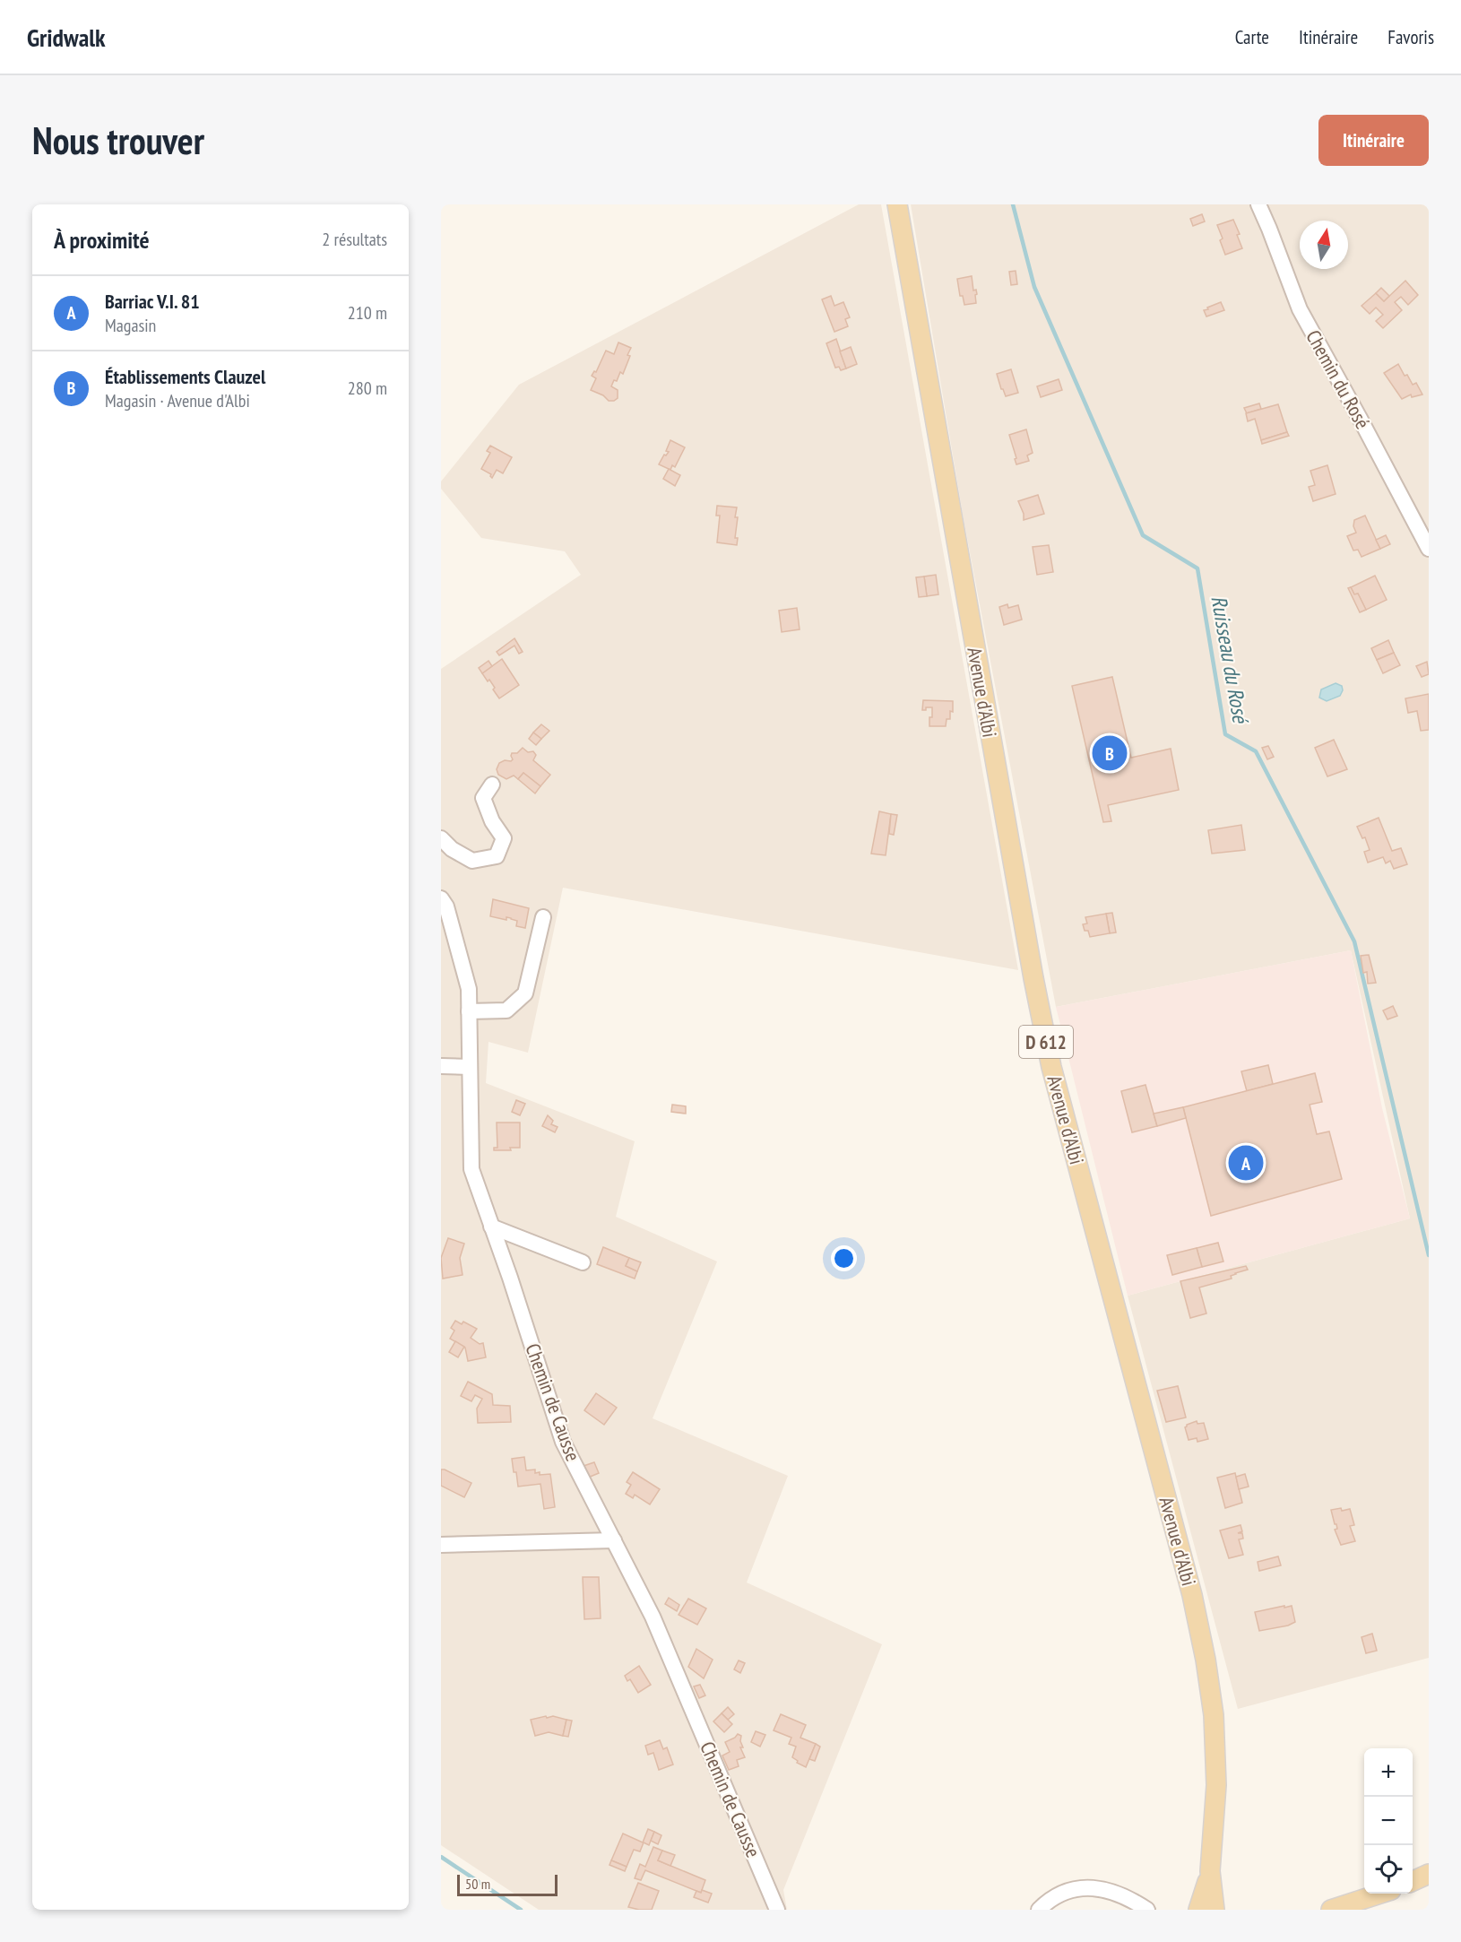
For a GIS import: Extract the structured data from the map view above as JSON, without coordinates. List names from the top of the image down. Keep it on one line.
{"streets":{"main road":["Avenue d'Albi","D 612"],"street":["Chemin du Rosé","Chemin de Causse"]},"water":["Ruisseau du Rosé"],"scale_bar":"50 m","north":"top","page":{"header":"Gridwalk","nav":["Carte","Itinéraire","Favoris"],"buttons":"Itinéraire","title":"Nous trouver","heading":["À proximité","2 résultats"],"list":[{"mark":"A","name":"Barriac V.I. 81","note":"Magasin","value":"210 m"},{"mark":"B","name":"Établissements Clauzel","note":"Magasin · Avenue d'Albi","value":"280 m"}],"pins":["B","A"],"map_buttons":["+","−"],"scale":"50 m"}}
